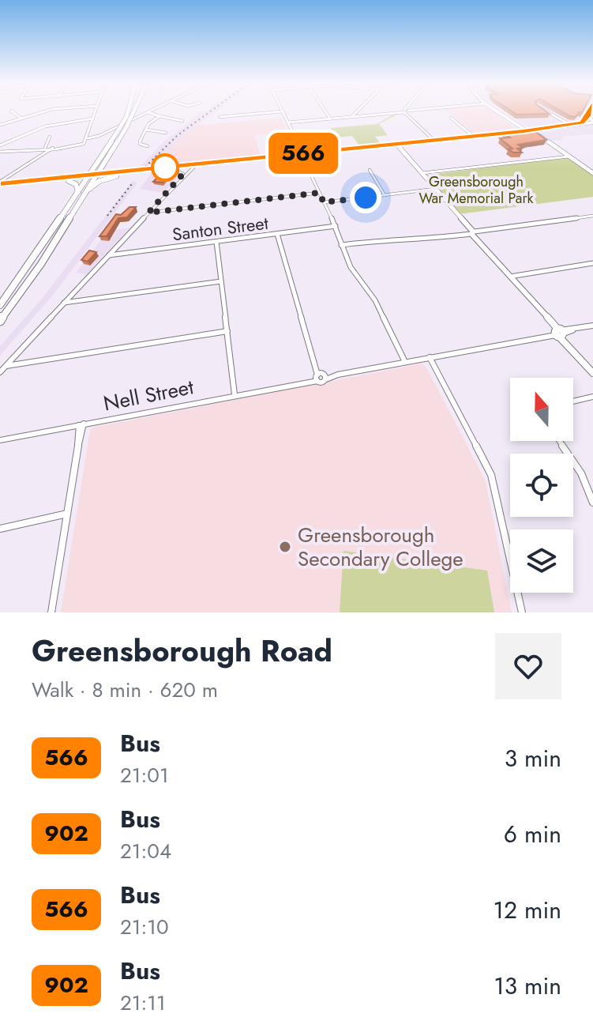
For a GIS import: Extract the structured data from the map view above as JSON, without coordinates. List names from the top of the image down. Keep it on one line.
{"streets":{"street":["Santon Street","Nell Street"]},"parks":["Greensborough War Memorial Park"],"places":["Greensborough Secondary College"],"lines":["bus line 566"],"north":"top","page":{"on_map":"566","heading":["Greensborough Road","Walk · 8 min · 620 m"],"list":[{"mark":"566","name":"Bus","note":"21:01","value":"3 min"},{"mark":"902","name":"Bus","note":"21:04","value":"6 min"},{"mark":"566","name":"Bus","note":"21:10","value":"12 min"},{"mark":"902","name":"Bus","note":"21:11","value":"13 min"}]}}
